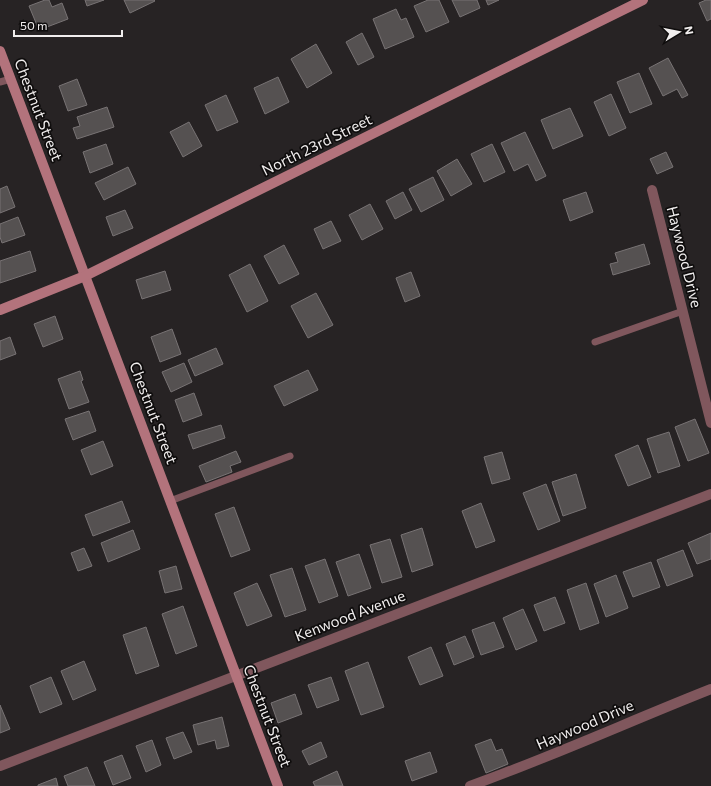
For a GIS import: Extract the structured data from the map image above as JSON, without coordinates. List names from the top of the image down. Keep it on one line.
{"streets":{"street":["Chestnut Street","North 23rd Street","Haywood Drive","Kenwood Avenue"]},"crossings":[["Chestnut Street","North 23rd Street"],["Chestnut Street","Kenwood Avenue"]],"scale_bar":"50 m","north":"right"}
